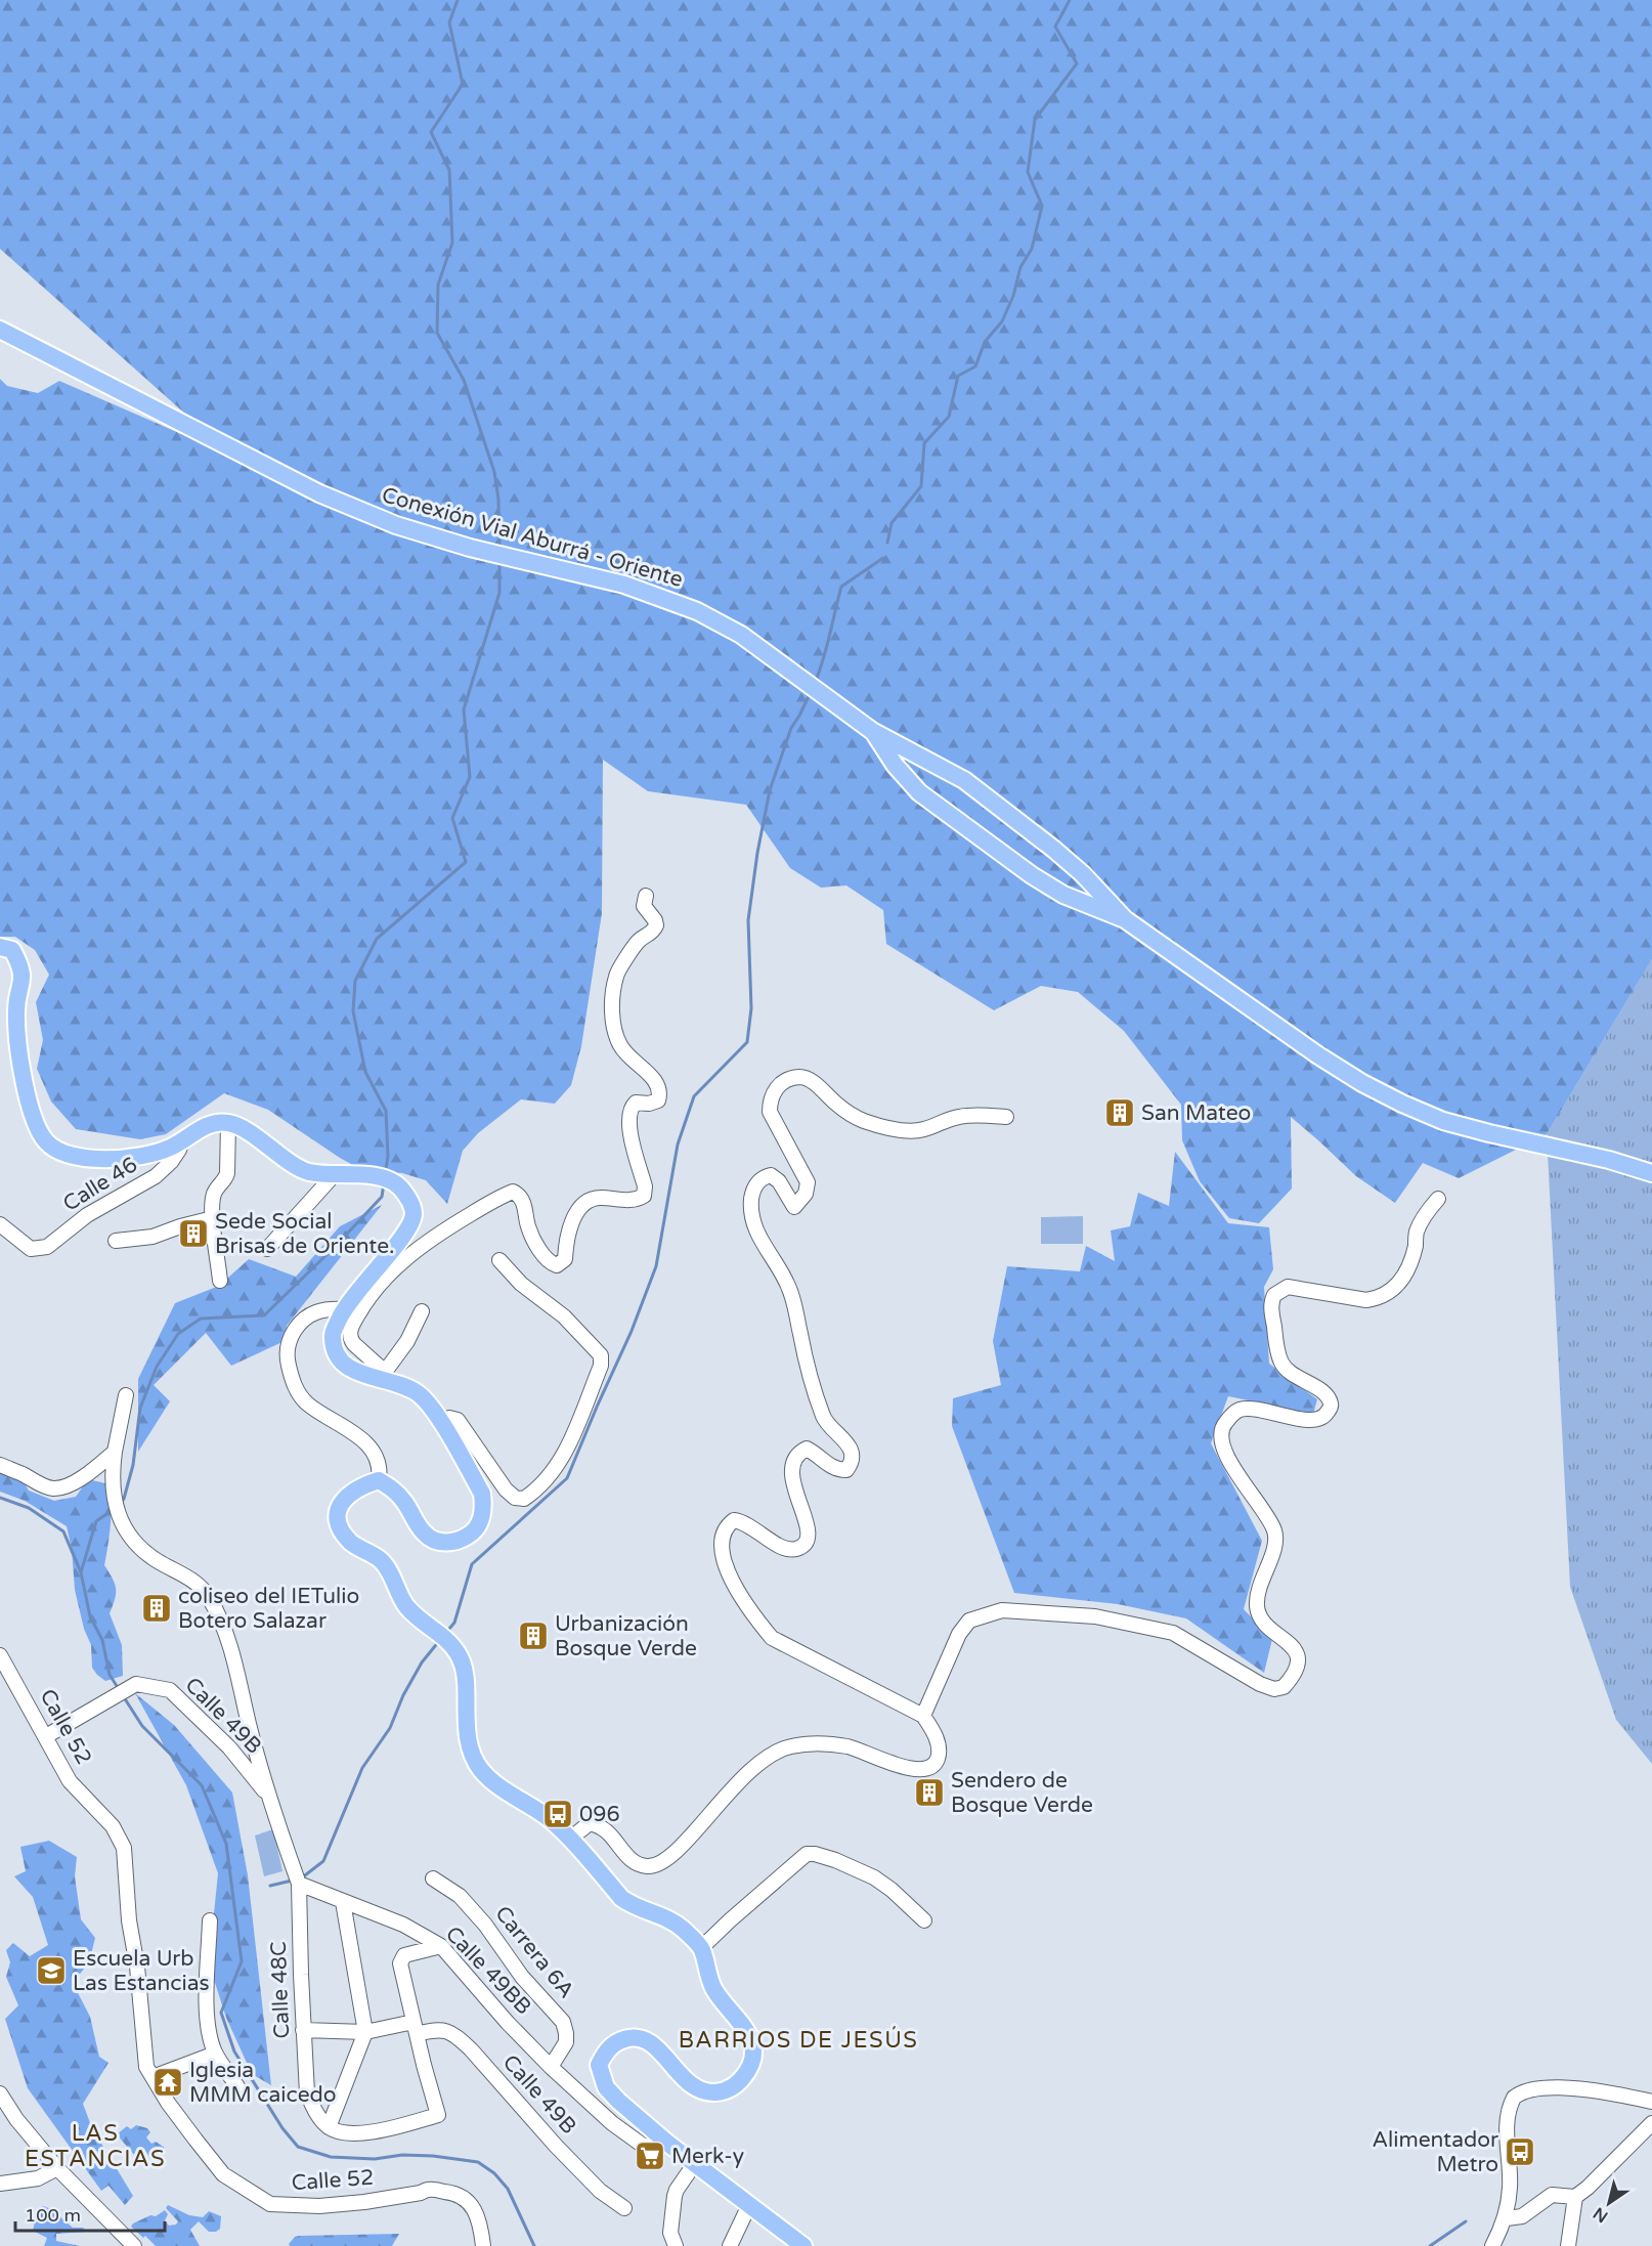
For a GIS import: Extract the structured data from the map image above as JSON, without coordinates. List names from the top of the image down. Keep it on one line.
{"streets":{"main road":["Conexión Vial Aburrá - Oriente"],"street":["Calle 46","Calle 49B","Calle 52","Carrera 6A","Calle 49BB","Calle 48C"]},"crossings":[["Calle 49B","Calle 52"],["Calle 49B","Calle 48C"],["Carrera 6A","Calle 49BB"],["Calle 49BB","Calle 48C"]],"districts":["BARRIOS DE JESÚS","LAS ESTANCIAS"],"places":{"building":["San Mateo","Sede Social Brisas de Oriente.","coliseo del IETulio Botero Salazar","Urbanización Bosque Verde","Sendero de Bosque Verde"],"bus stop":["096","Alimentador Metro"],"school or university":["Escuela Urb Las Estancias"],"temple":["Iglesia MMM caicedo"],"supermarket":["Merk-y"]},"scale_bar":"100 m","north":"bottom left"}
